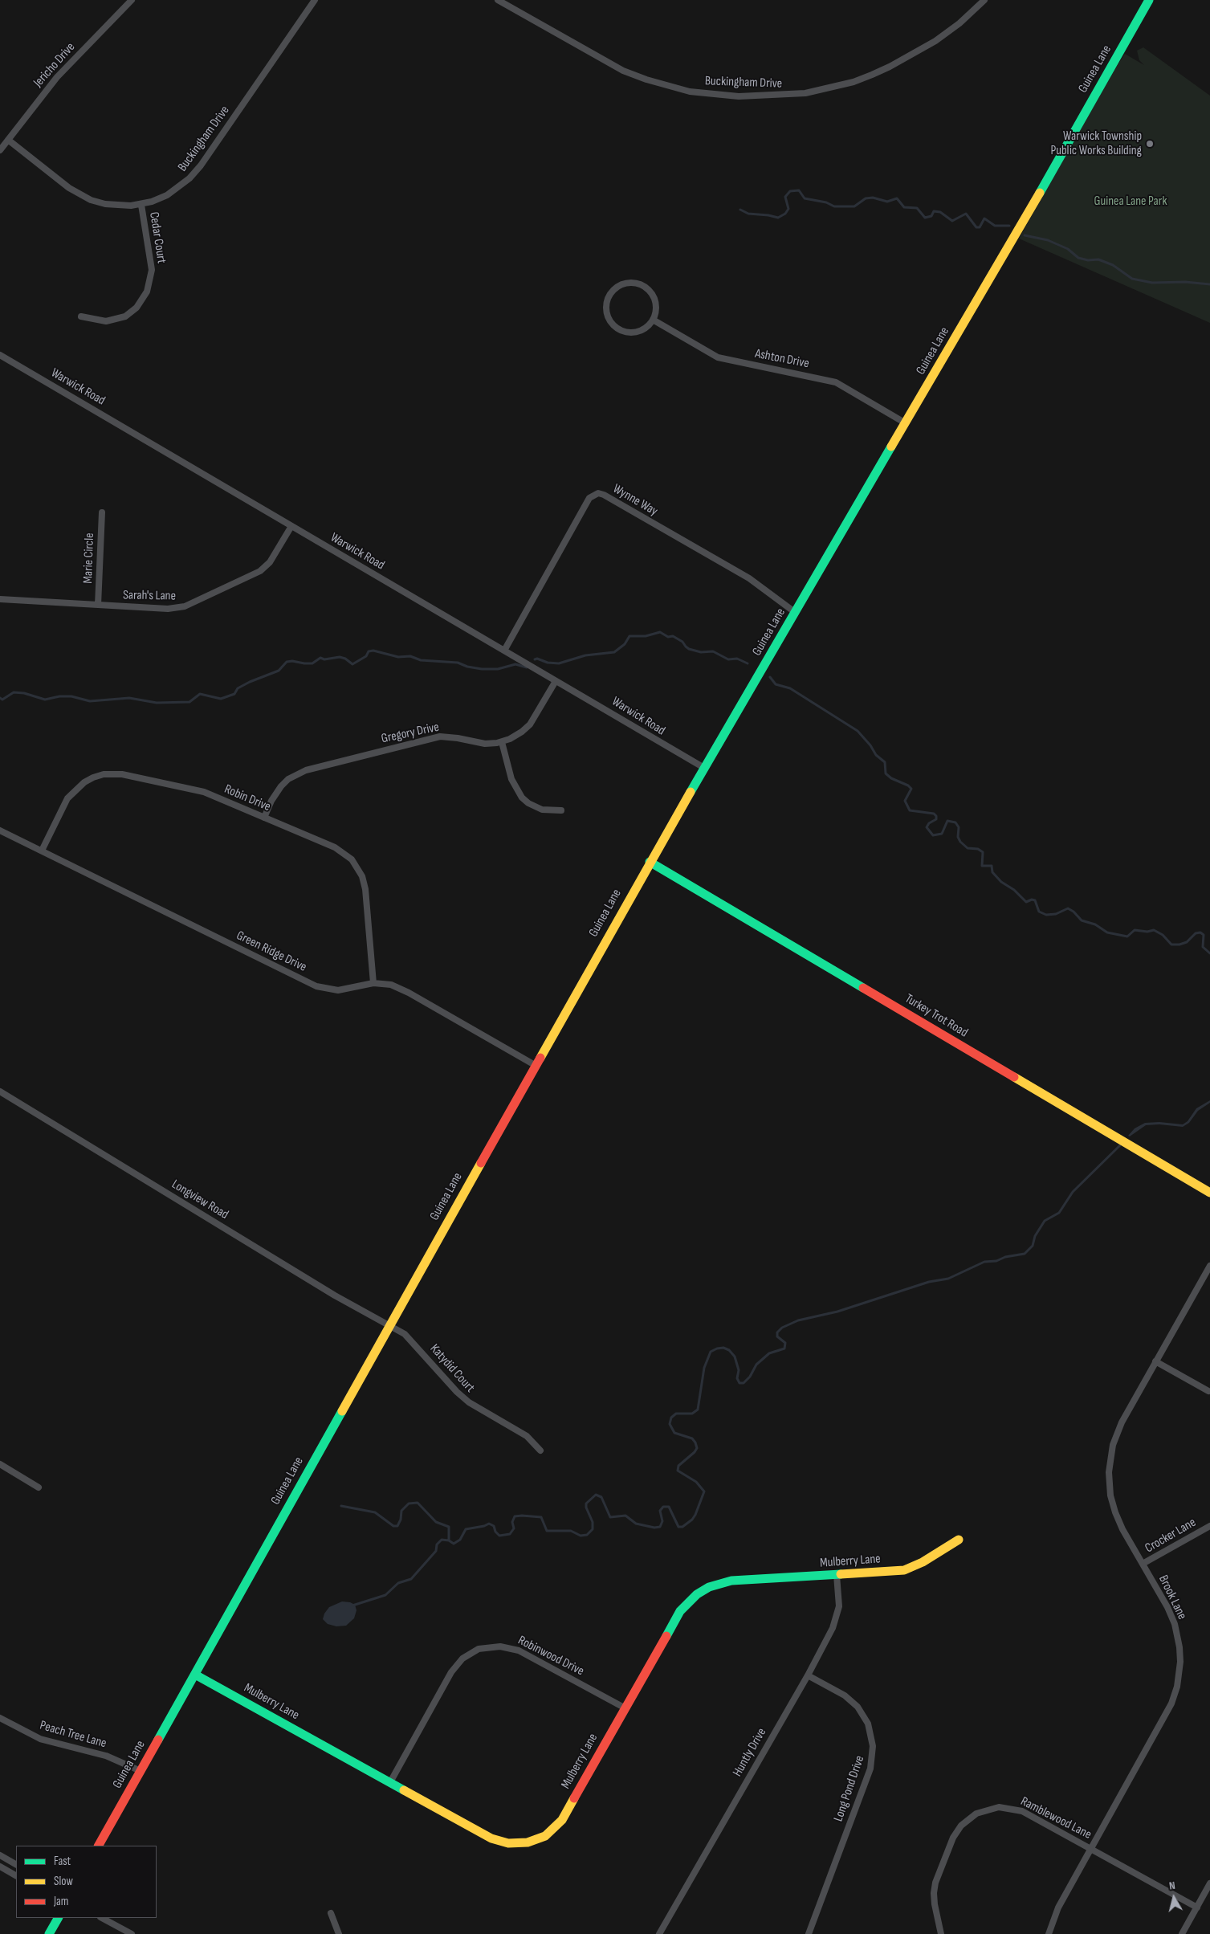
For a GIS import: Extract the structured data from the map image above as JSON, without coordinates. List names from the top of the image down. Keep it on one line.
{"streets":{"street":["Jericho Drive","Guinea Lane","Buckingham Drive","Cedar Court","Ashton Drive","Warwick Road","Wynne Way","Marie Circle","Sarah's Lane","Gregory Drive","Robin Drive","Green Ridge Drive","Turkey Trot Road","Longview Road","Katydid Court","Crocker Lane","Mulberry Lane","Brook Lane","Robinwood Drive","Peach Tree Lane","Huntly Drive","Long Pond Drive","Ramblewood Lane"]},"crossings":[["Jericho Drive","Buckingham Drive"],["Guinea Lane","Ashton Drive"],["Guinea Lane","Warwick Road"],["Guinea Lane","Wynne Way"],["Guinea Lane","Green Ridge Drive"],["Guinea Lane","Turkey Trot Road"],["Guinea Lane","Longview Road"],["Guinea Lane","Katydid Court"],["Guinea Lane","Mulberry Lane"],["Guinea Lane","Peach Tree Lane"],["Buckingham Drive","Cedar Court"],["Warwick Road","Wynne Way"],["Warwick Road","Sarah's Lane"],["Warwick Road","Gregory Drive"],["Marie Circle","Sarah's Lane"],["Gregory Drive","Robin Drive"],["Robin Drive","Green Ridge Drive"],["Longview Road","Katydid Court"],["Crocker Lane","Brook Lane"],["Mulberry Lane","Robinwood Drive"],["Mulberry Lane","Huntly Drive"],["Brook Lane","Ramblewood Lane"],["Huntly Drive","Long Pond Drive"]],"parks":["Guinea Lane Park"],"places":["Warwick Township Public Works Building"],"legend":["Fast","Slow","Jam"],"north":"top"}
